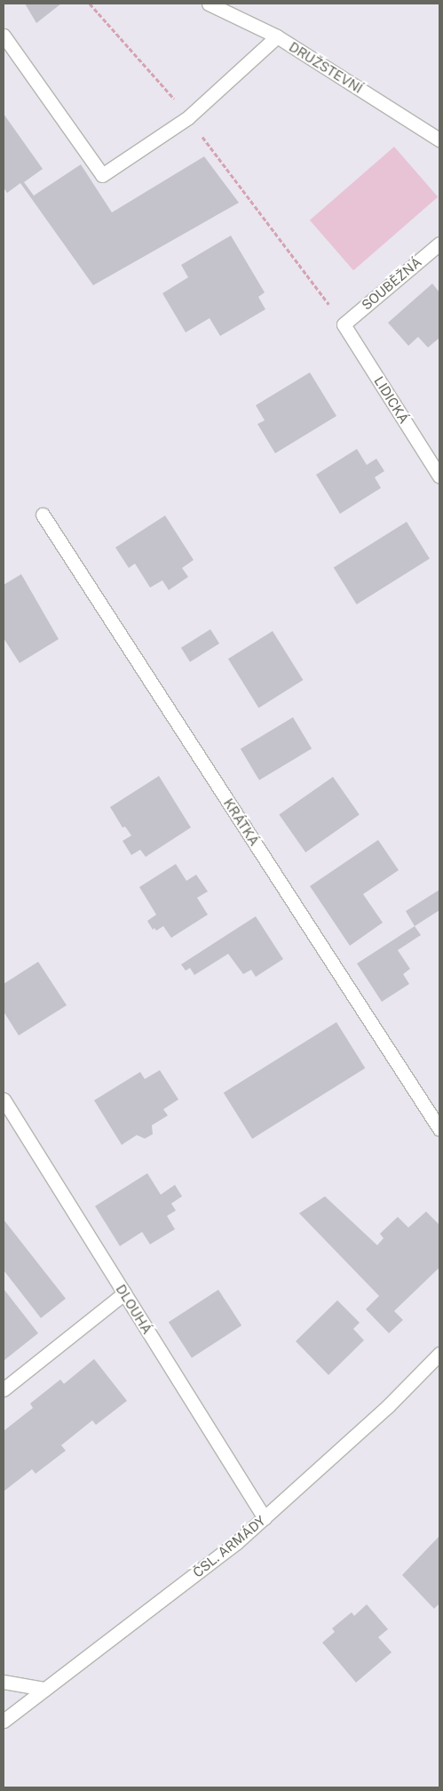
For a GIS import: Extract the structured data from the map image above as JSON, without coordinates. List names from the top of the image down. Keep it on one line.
{"streets":{"street":["DRUŽSTEVNÍ","SOUBĚŽNÁ","LIDICKÁ","KRÁTKÁ","DLOUHÁ","ČSL. ARMÁDY"]},"crossings":[["SOUBĚŽNÁ","LIDICKÁ"],["DLOUHÁ","ČSL. ARMÁDY"]]}
